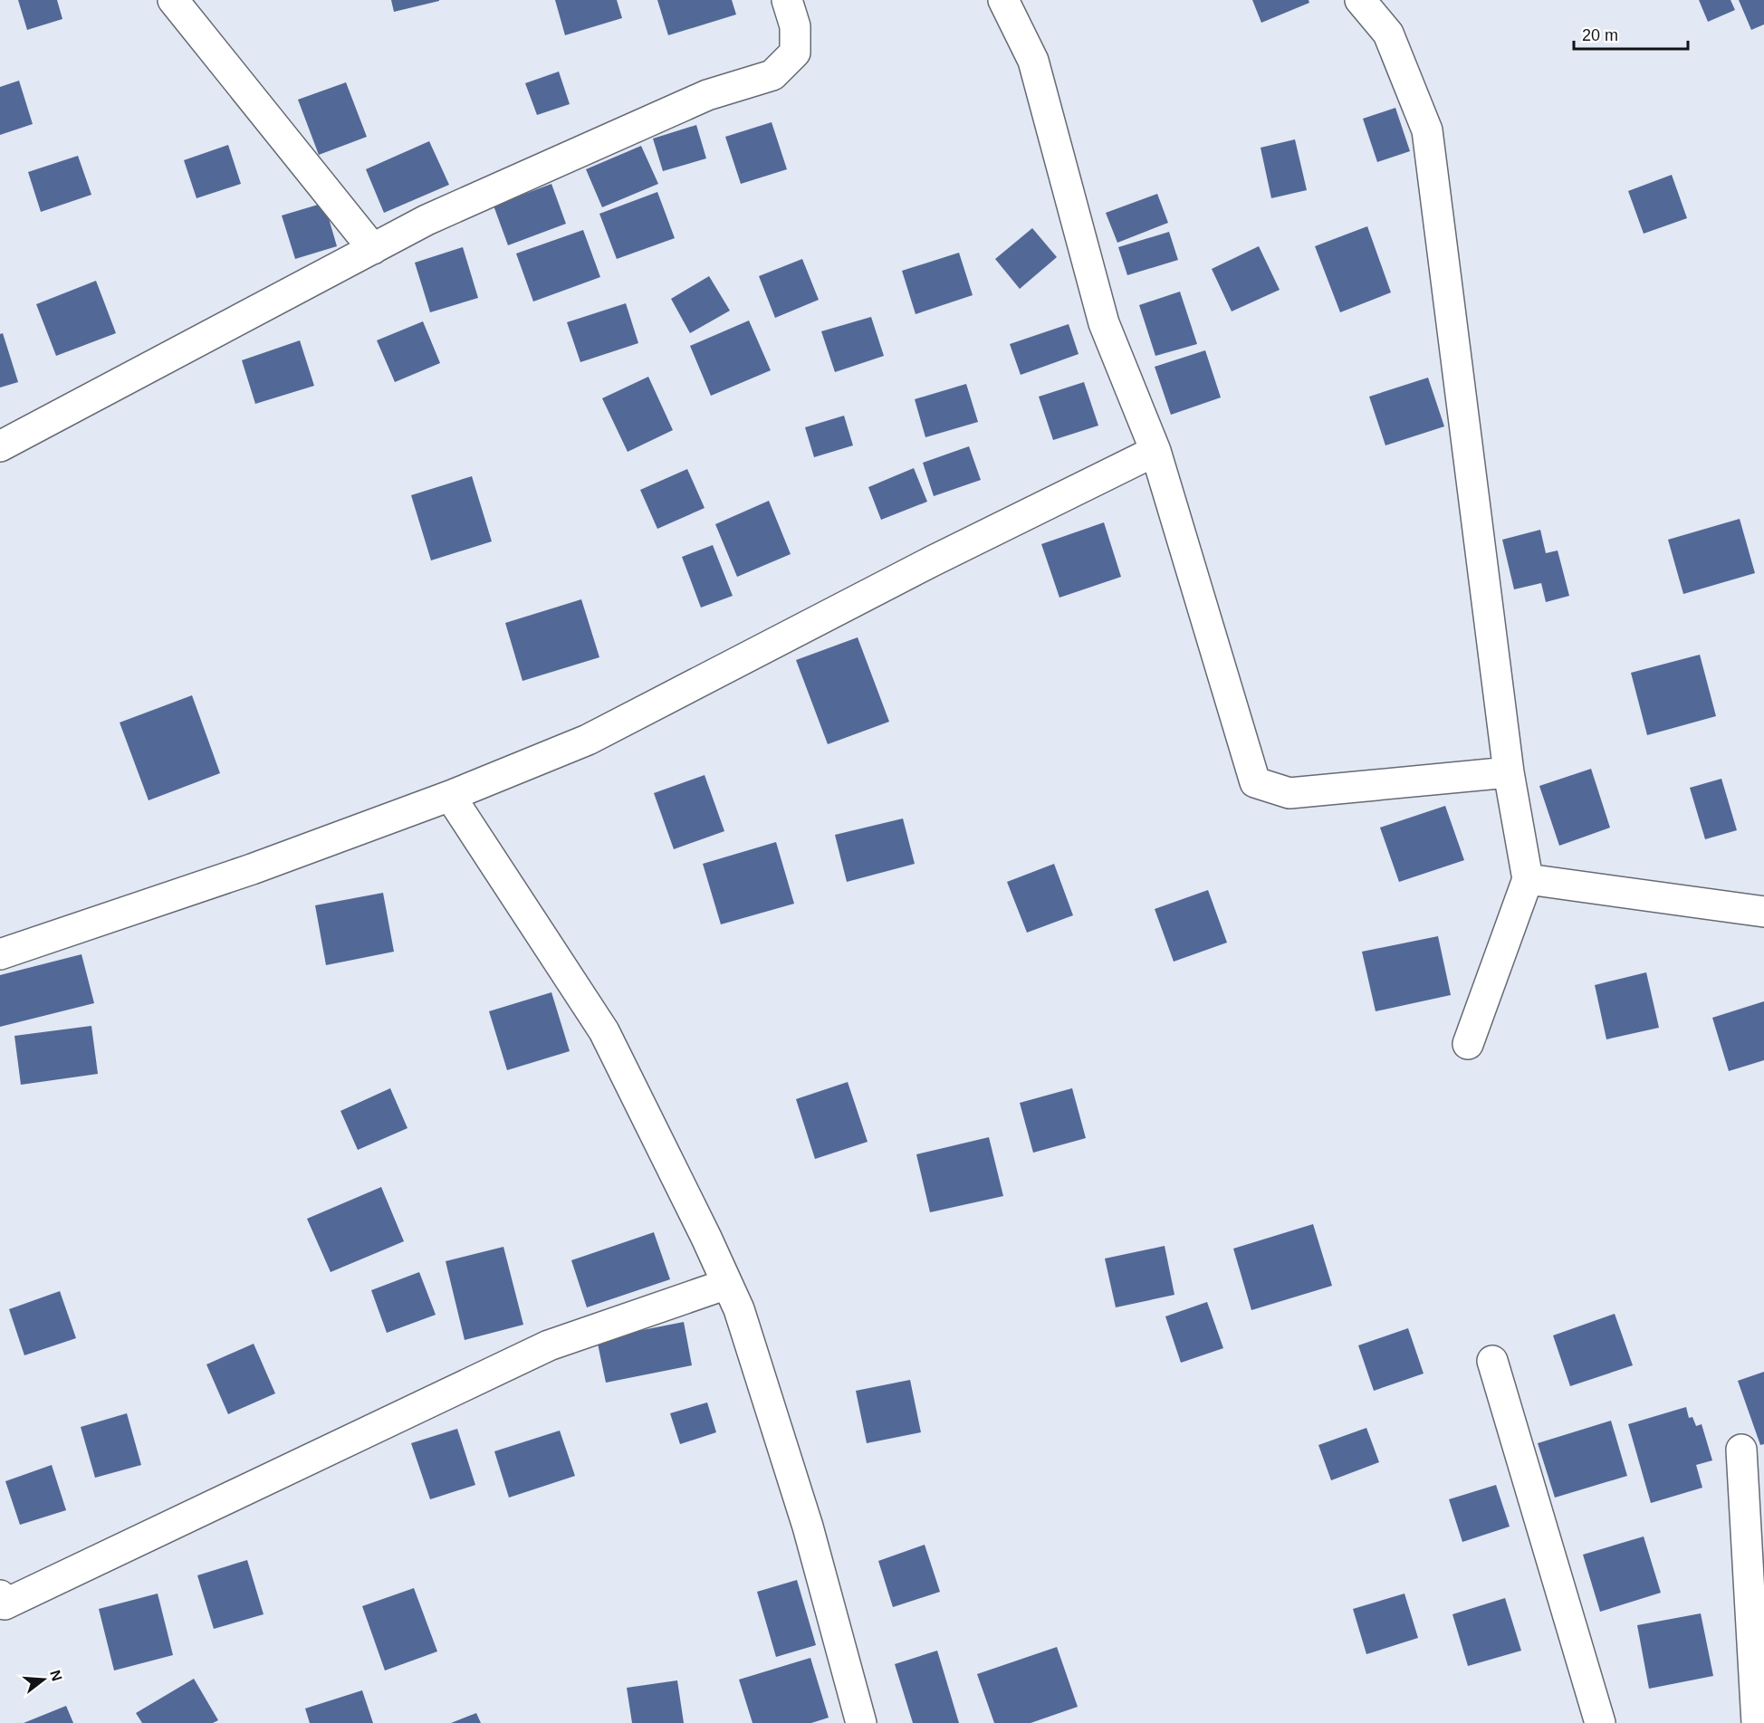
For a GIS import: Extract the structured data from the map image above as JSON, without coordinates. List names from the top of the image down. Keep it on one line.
{"scale_bar":"20 m","north":"right"}
